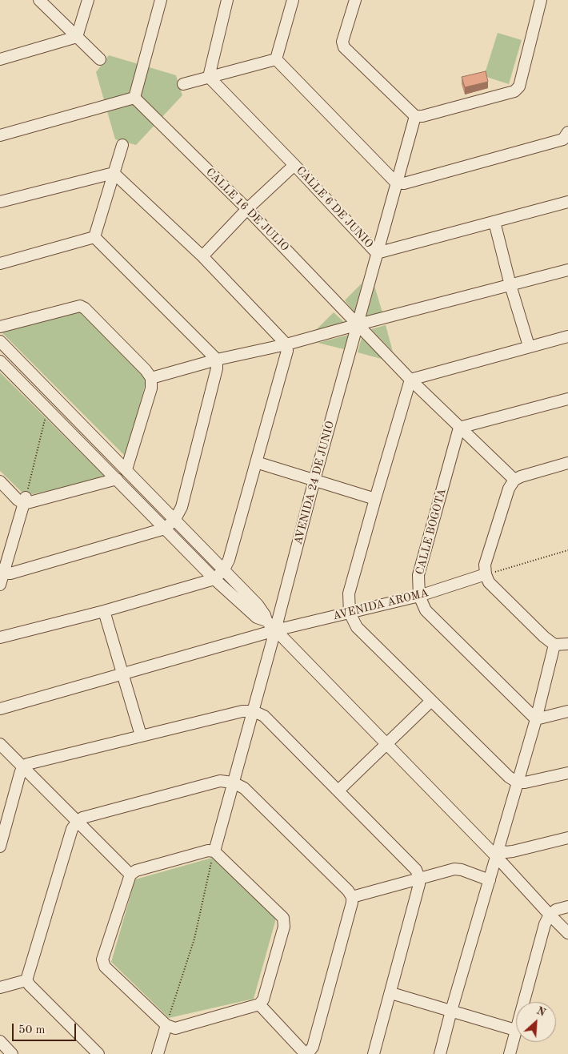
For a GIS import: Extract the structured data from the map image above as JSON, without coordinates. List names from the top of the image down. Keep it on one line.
{"streets":{"street":["CALLE 6 DE JUNIO","CALLE 16 DE JULIO","AVENIDA 24 DE JUNIO","CALLE BOGOTA","AVENIDA AROMA"]},"crossings":[["CALLE 6 DE JUNIO","AVENIDA 24 DE JUNIO"],["CALLE 16 DE JULIO","AVENIDA 24 DE JUNIO"],["CALLE 16 DE JULIO","CALLE BOGOTA"],["AVENIDA 24 DE JUNIO","AVENIDA AROMA"],["CALLE BOGOTA","AVENIDA AROMA"]],"scale_bar":"50 m","north":"top right"}
